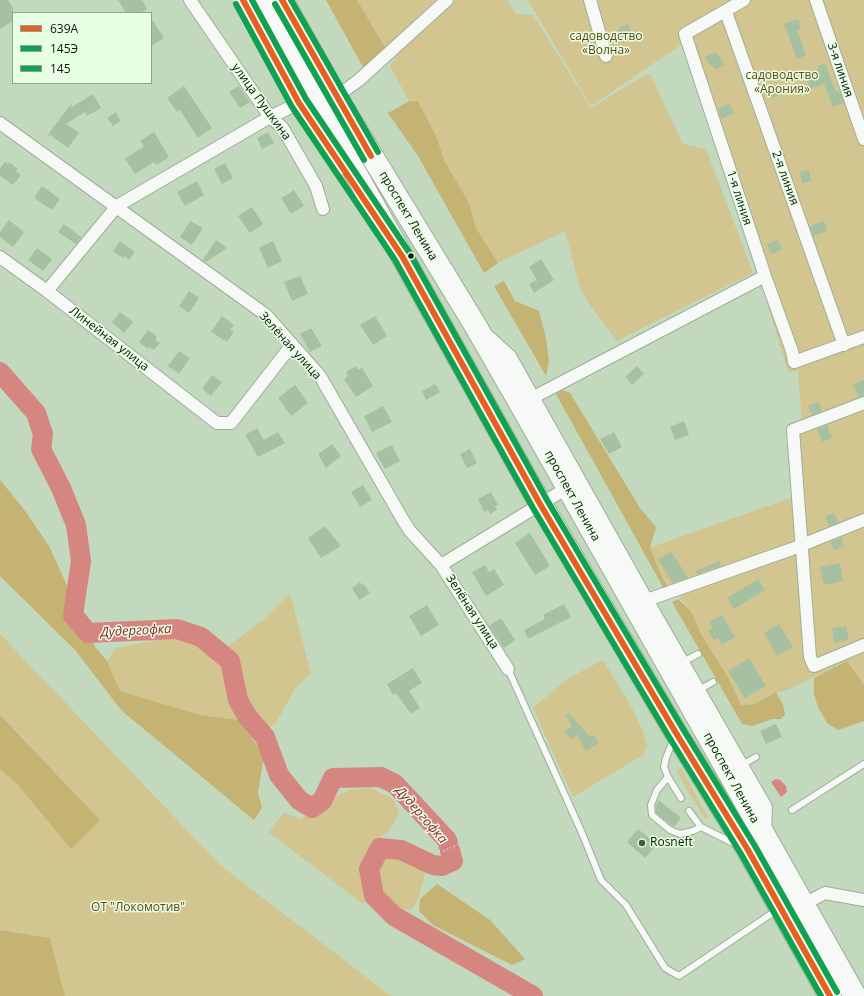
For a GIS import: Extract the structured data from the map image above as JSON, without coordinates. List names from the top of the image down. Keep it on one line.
{"streets":{"highway":["проспект Ленина"],"street":["3-я линия","улица Пушкина","2-я линия","1-я линия","Линейная улица","Зелёная улица"]},"crossings":[["2-я линия","1-я линия"],["Линейная улица","Зелёная улица"]],"water":["Дудергофка"],"parks":["садоводство «Волна»","садоводство «Арония»","ОТ \"Локомотив\""],"places":["Rosneft"],"lines":["transit line 639А","transit line 145","transit line 145Э"],"legend":["639А","145Э","145"]}
